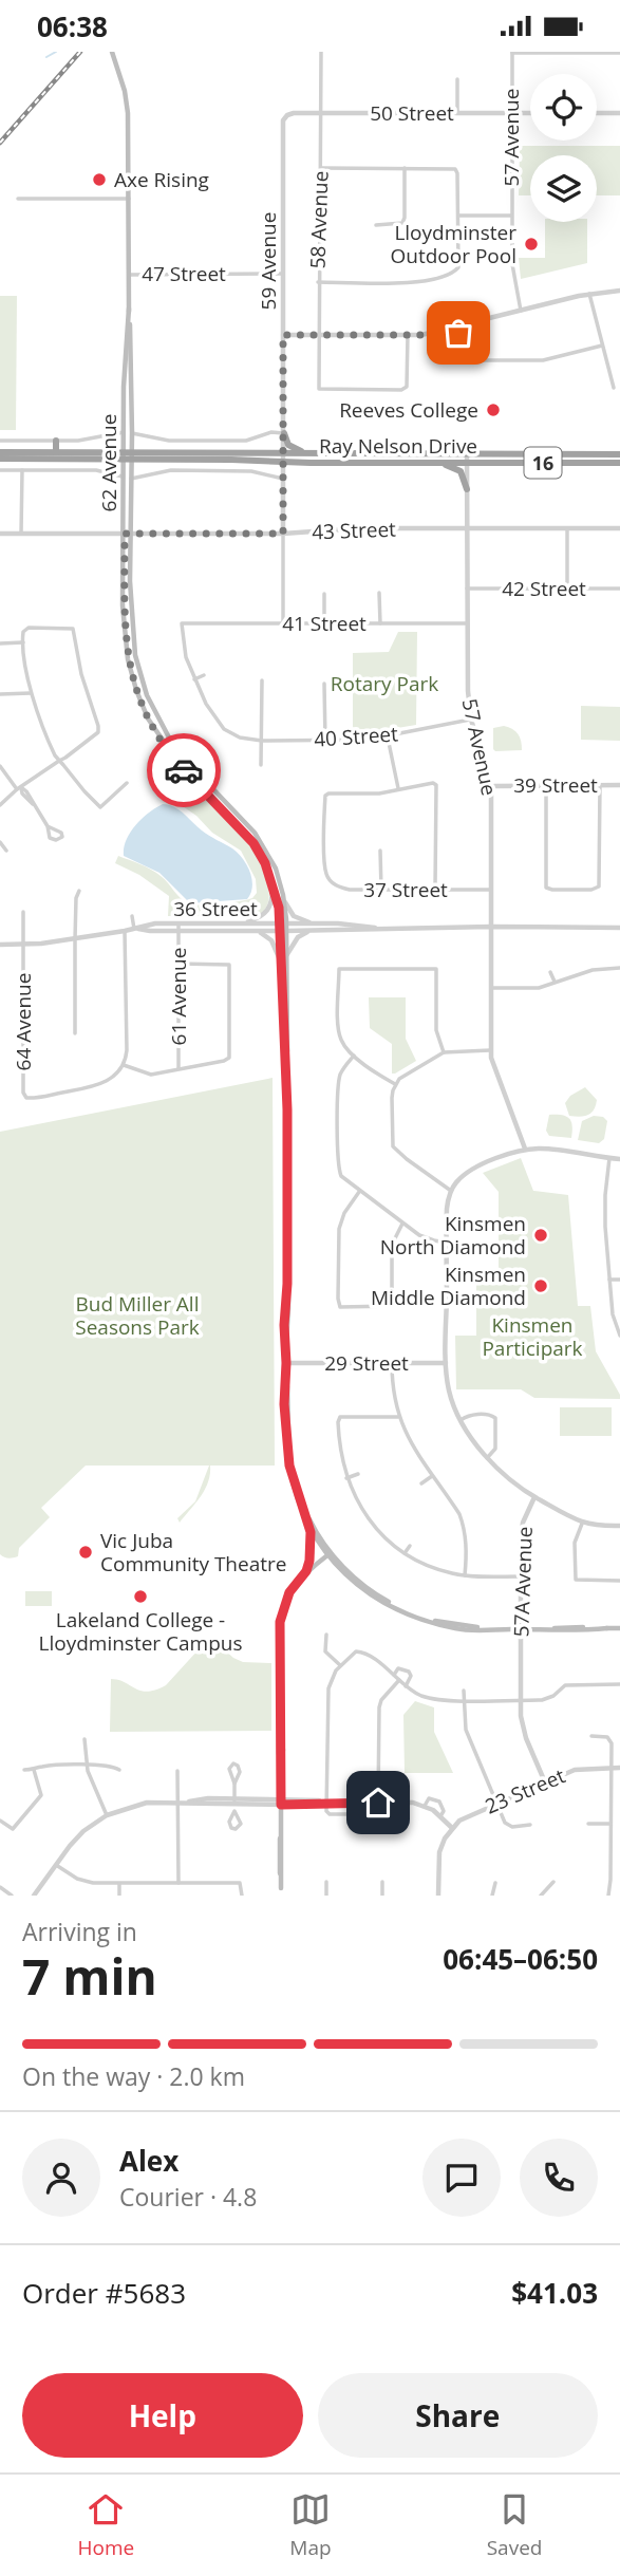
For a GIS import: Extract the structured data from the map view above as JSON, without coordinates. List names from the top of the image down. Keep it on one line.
{"streets":{"highway":["Ray Nelson Drive","16"],"main road":["62 Avenue"],"street":["50 Street","57 Avenue","58 Avenue","59 Avenue","47 Street","43 Street","42 Street","41 Street","40 Street","39 Street","37 Street","36 Street","61 Avenue","64 Avenue","29 Street","57A Avenue","23 Street"]},"crossings":[["50 Street","57 Avenue"],["50 Street","58 Avenue"],["50 Street","59 Avenue"],["57 Avenue","Ray Nelson Drive"],["57 Avenue","43 Street"],["57 Avenue","42 Street"],["57 Avenue","41 Street"],["57 Avenue","40 Street"],["57 Avenue","39 Street"],["57 Avenue","37 Street"],["57 Avenue","36 Street"],["59 Avenue","47 Street"],["59 Avenue","Ray Nelson Drive"],["59 Avenue","43 Street"],["59 Avenue","41 Street"],["47 Street","62 Avenue"],["Ray Nelson Drive","62 Avenue"],["62 Avenue","43 Street"],["62 Avenue","36 Street"],["41 Street","40 Street"],["36 Street","61 Avenue"],["36 Street","64 Avenue"],["29 Street","57A Avenue"],["57A Avenue","23 Street"]],"parks":["Rotary Park","Bud Miller All Seasons Park","Kinsmen Participark"],"places":["Axe Rising","Lloydminster Outdoor Pool","Reeves College","Kinsmen North Diamond","Kinsmen Middle Diamond","Vic Juba Community Theatre","Lakeland College - Lloydminster Campus"],"page":{"status":"06:38","heading":["7 min","Arriving in","06:45–06:50"],"panel":["Alex","Courier · 4.8","Order #5683","$41.03"],"bar":"On the way · 2.0 km","buttons":["Help","Share"],"tabs":["Home","Map","Saved"]}}
